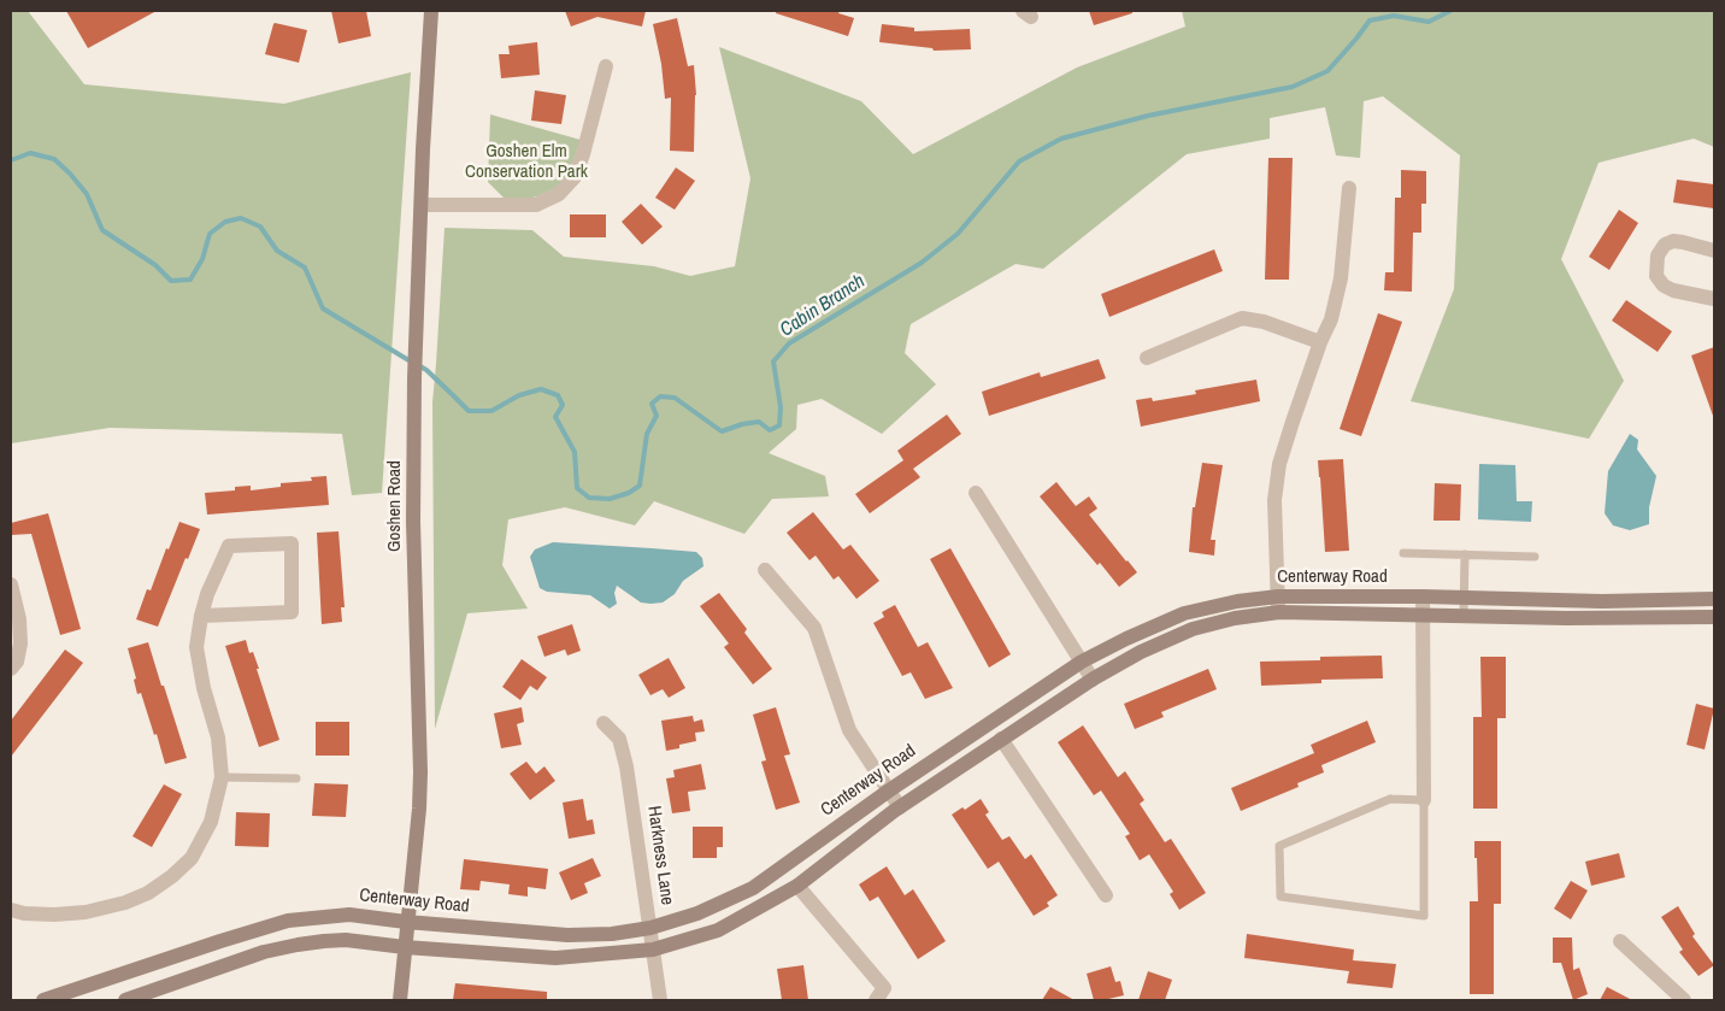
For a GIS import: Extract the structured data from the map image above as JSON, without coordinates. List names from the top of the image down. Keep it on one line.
{"streets":{"street":["Goshen Road","Centerway Road","Harkness Lane"]},"crossings":[["Goshen Road","Centerway Road"],["Centerway Road","Harkness Lane"]],"water":["Cabin Branch"],"parks":["Goshen Elm Conservation Park"]}
